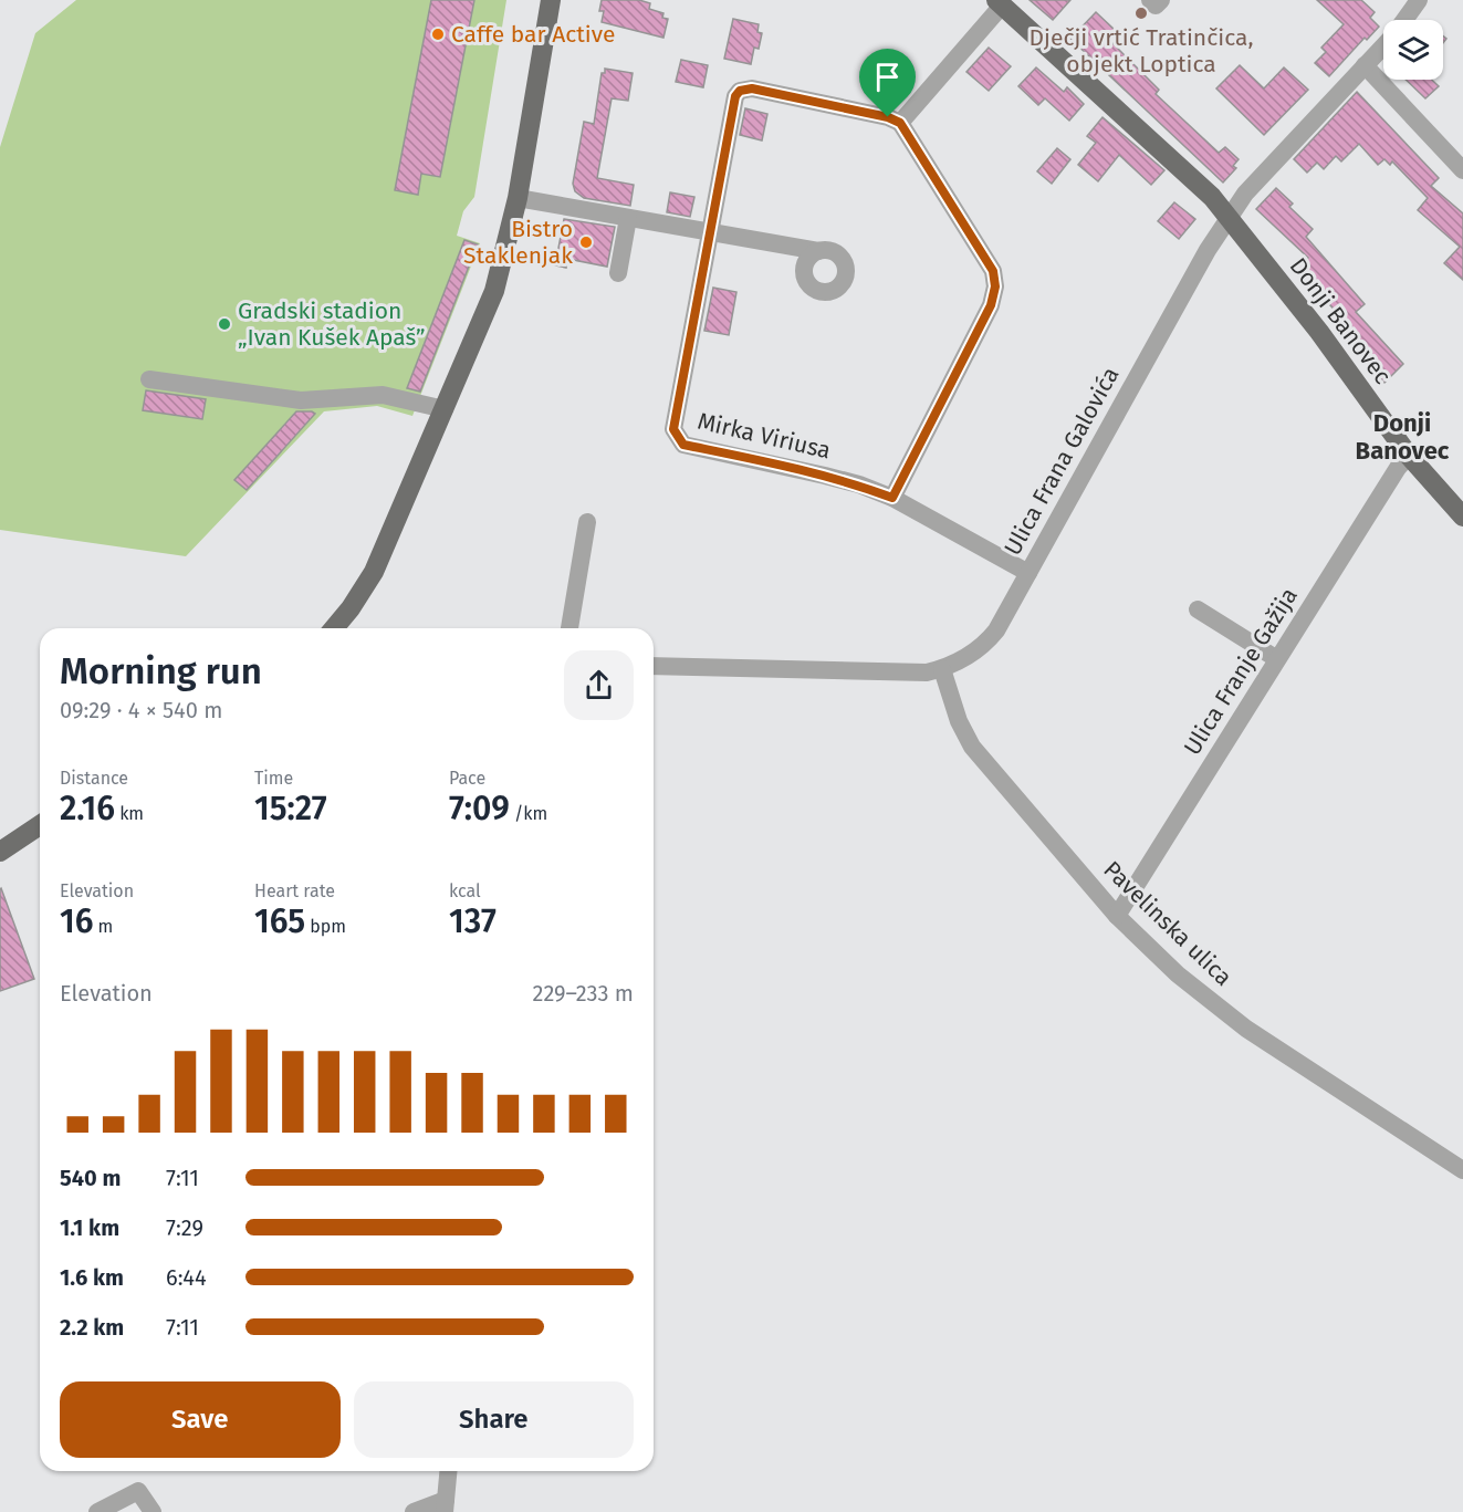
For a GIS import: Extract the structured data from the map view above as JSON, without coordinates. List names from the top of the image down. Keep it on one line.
{"streets":{"main road":["Donji Banovec"],"street":["Mirka Viriusa","Ulica Frana Galovića","Ulica Franje Gažija","Pavelinska ulica"]},"crossings":[["Donji Banovec","Ulica Frana Galovića"],["Donji Banovec","Ulica Franje Gažija"],["Mirka Viriusa","Ulica Frana Galovića"],["Ulica Frana Galovića","Pavelinska ulica"],["Ulica Franje Gažija","Pavelinska ulica"]],"districts":["Donji Banovec"],"places":["Dječji vrtić Tratinčica, objekt Loptica","Caffe bar Active","Bistro Staklenjak","Gradski stadion „Ivan Kušek Apaš”"],"page":{"heading":["Morning run","09:29 · 4 × 540 m"],"stats":[["Distance","2.16 km"],["Time","15:27"],["Pace","7:09 /km"],["Elevation","16 m"],["Heart rate","165 bpm"],["kcal","137"]],"chart":["Elevation","229–233 m"],"list":[{"name":"540 m","note":"7:11"},{"name":"1.1 km","note":"7:29"},{"name":"1.6 km","note":"6:44"},{"name":"2.2 km","note":"7:11"}],"buttons":["Save","Share"]}}
